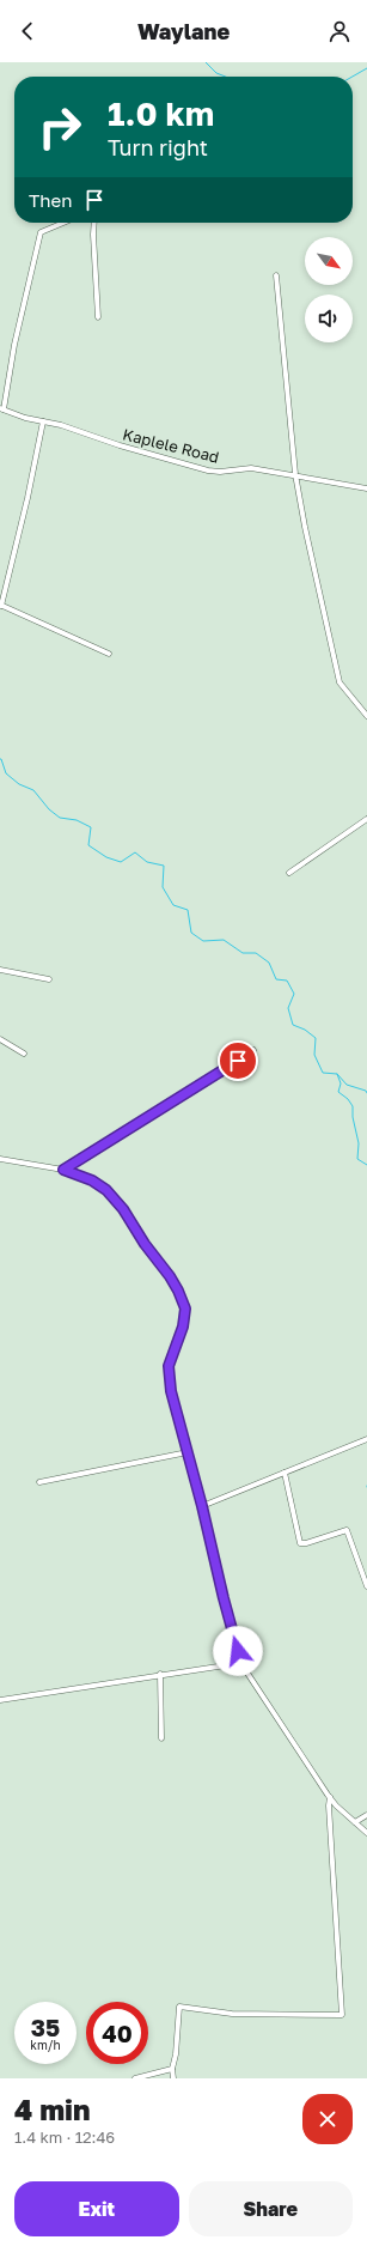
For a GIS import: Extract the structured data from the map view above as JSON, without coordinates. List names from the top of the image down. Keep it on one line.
{"streets":{"street":["Kaplele Road"]},"north":"bottom right","page":{"header":"Waylane","turn":["1.0 km","Turn right"],"then":"Then","speed":"35 km/h","limit":"40","heading":["4 min","1.4 km · 12:46"],"buttons":["Exit","Share"]}}
